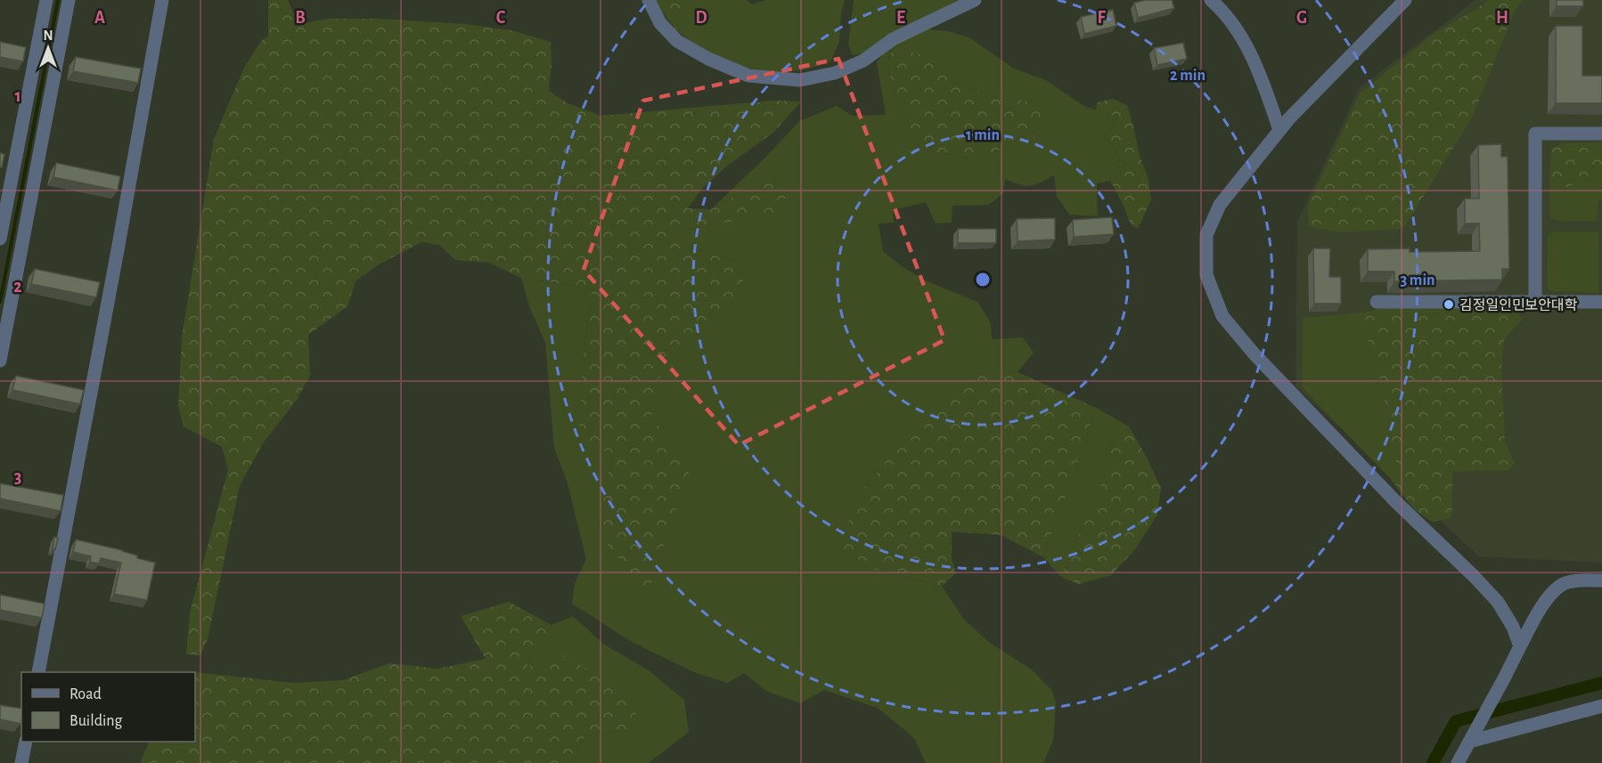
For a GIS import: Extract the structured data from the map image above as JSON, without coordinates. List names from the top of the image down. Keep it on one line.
{"places":["김정일인민보안대학"],"legend":["Road","Building"],"north":"top","grid":{"columns":["A","B","C","D","E","F","G","H"],"rows":["1","2","3"]},"rings":["2 min","1 min","3 min"]}
